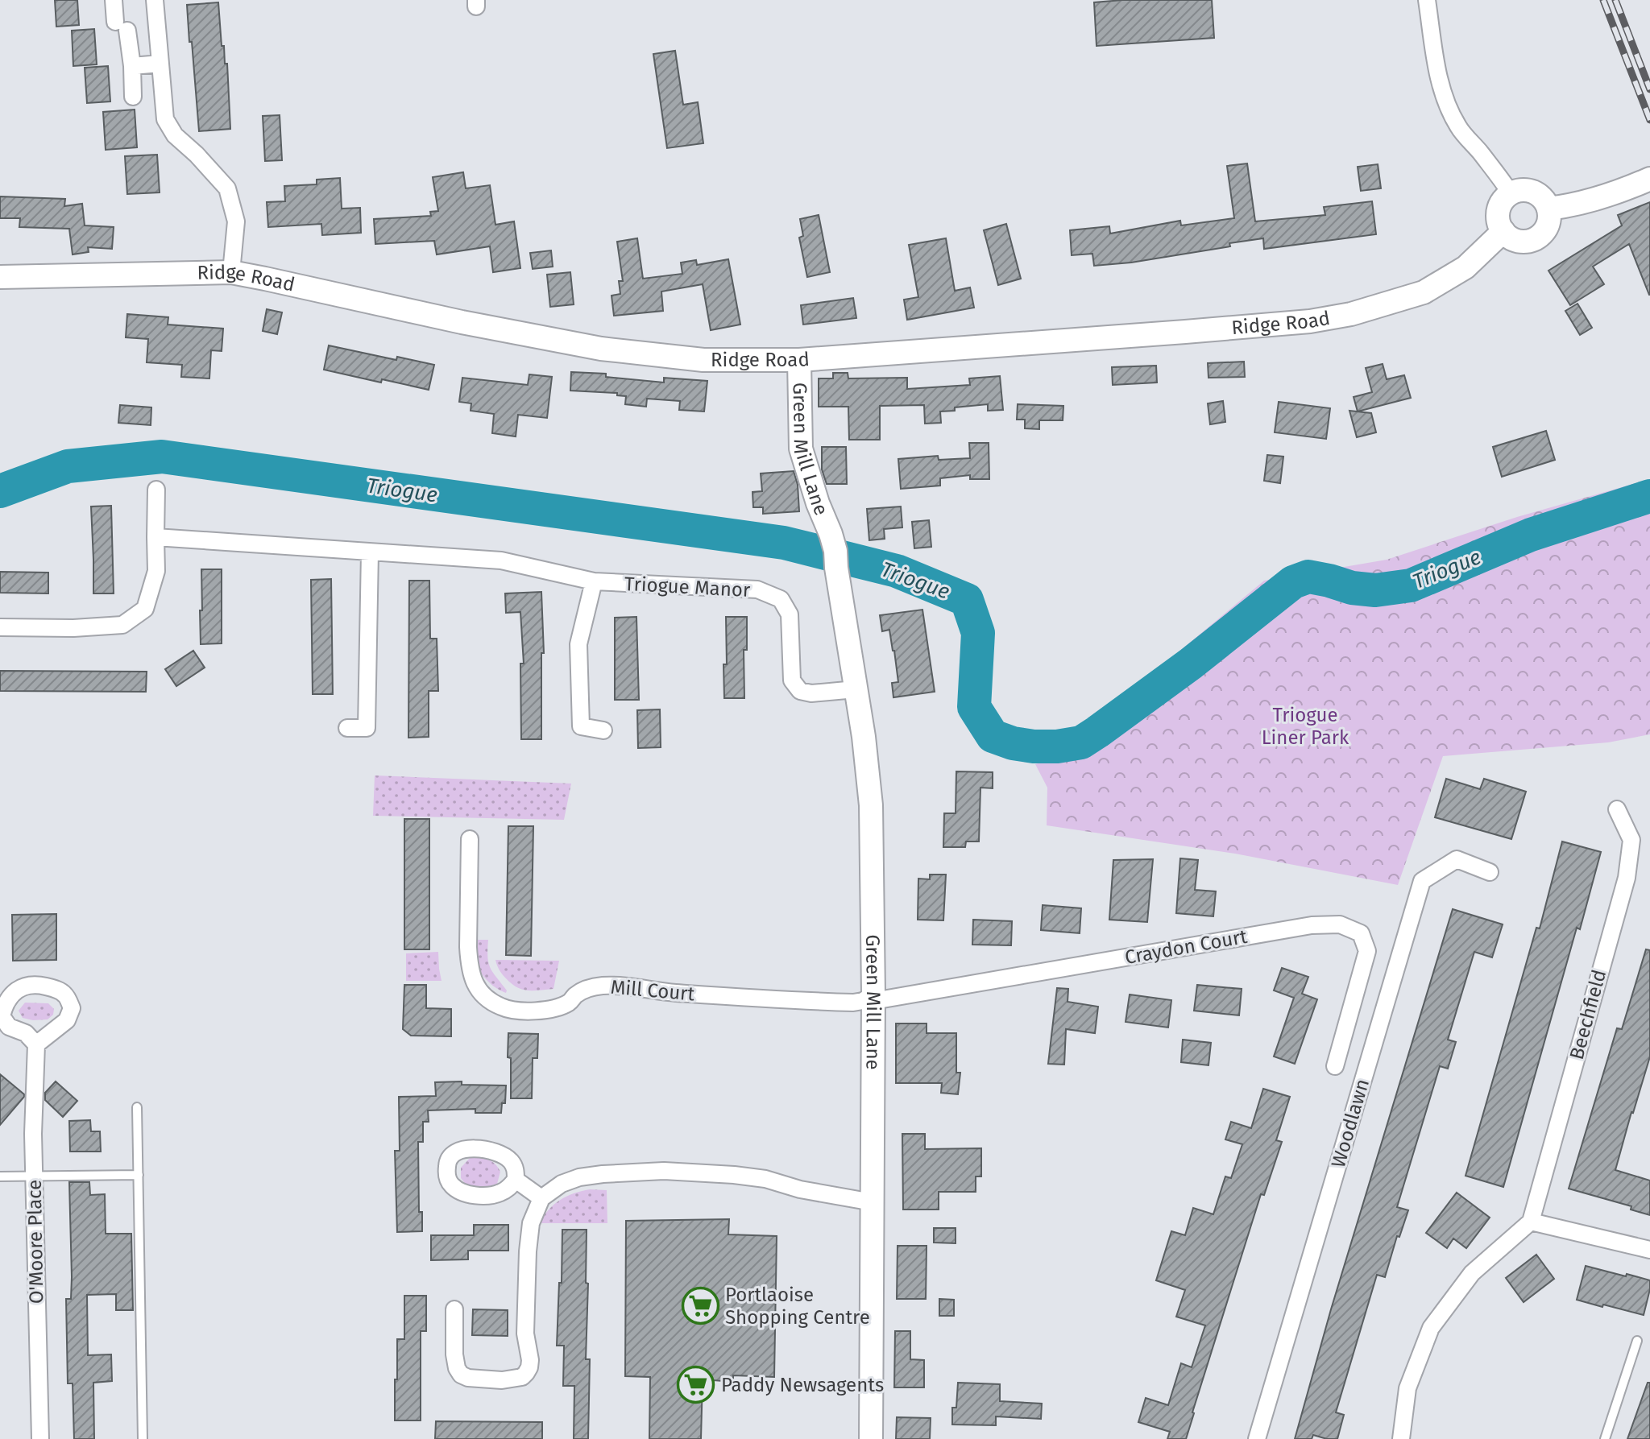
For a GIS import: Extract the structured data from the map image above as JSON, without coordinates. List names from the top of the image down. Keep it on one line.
{"streets":{"street":["Ridge Road","Green Mill Lane","Triogue Manor","Craydon Court","Mill Court","Beechfield","Woodlawn","O'Moore Place"]},"crossings":[["Ridge Road","Green Mill Lane"],["Green Mill Lane","Triogue Manor"],["Green Mill Lane","Craydon Court"],["Green Mill Lane","Mill Court"],["Craydon Court","Mill Court"]],"water":["Triogue"],"parks":["Triogue Liner Park"],"places":{"supermarket":["Portlaoise Shopping Centre","Paddy Newsagents"]}}
